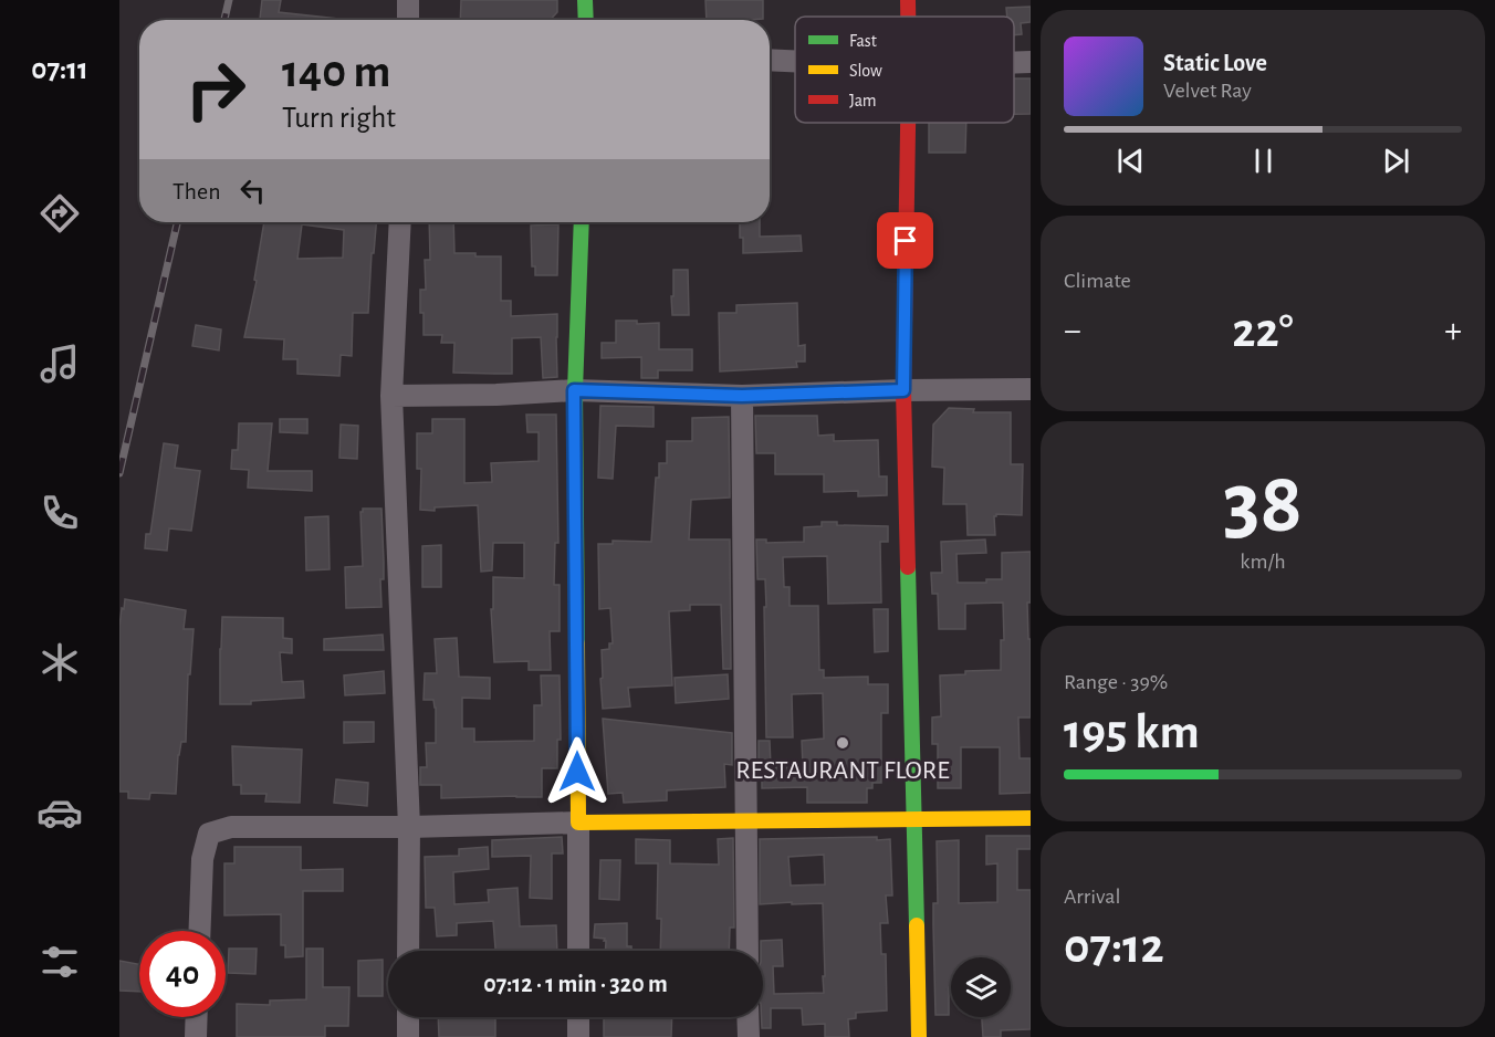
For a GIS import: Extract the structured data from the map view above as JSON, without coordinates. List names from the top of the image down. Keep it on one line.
{"places":["RESTAURANT FLORE"],"legend":["Fast","Slow","Jam"],"page":{"tabs":"07:11","turn":["140 m","Turn right"],"song":["Static Love","Velvet Ray"],"then":"Then","tile":["Climate",["38","km/h"],["Range · 39%","195 km"],["Arrival","07:12"]],"heat":["−","22°","+"],"limit":"40","trip":"07:12 · 1 min · 320 m"}}
